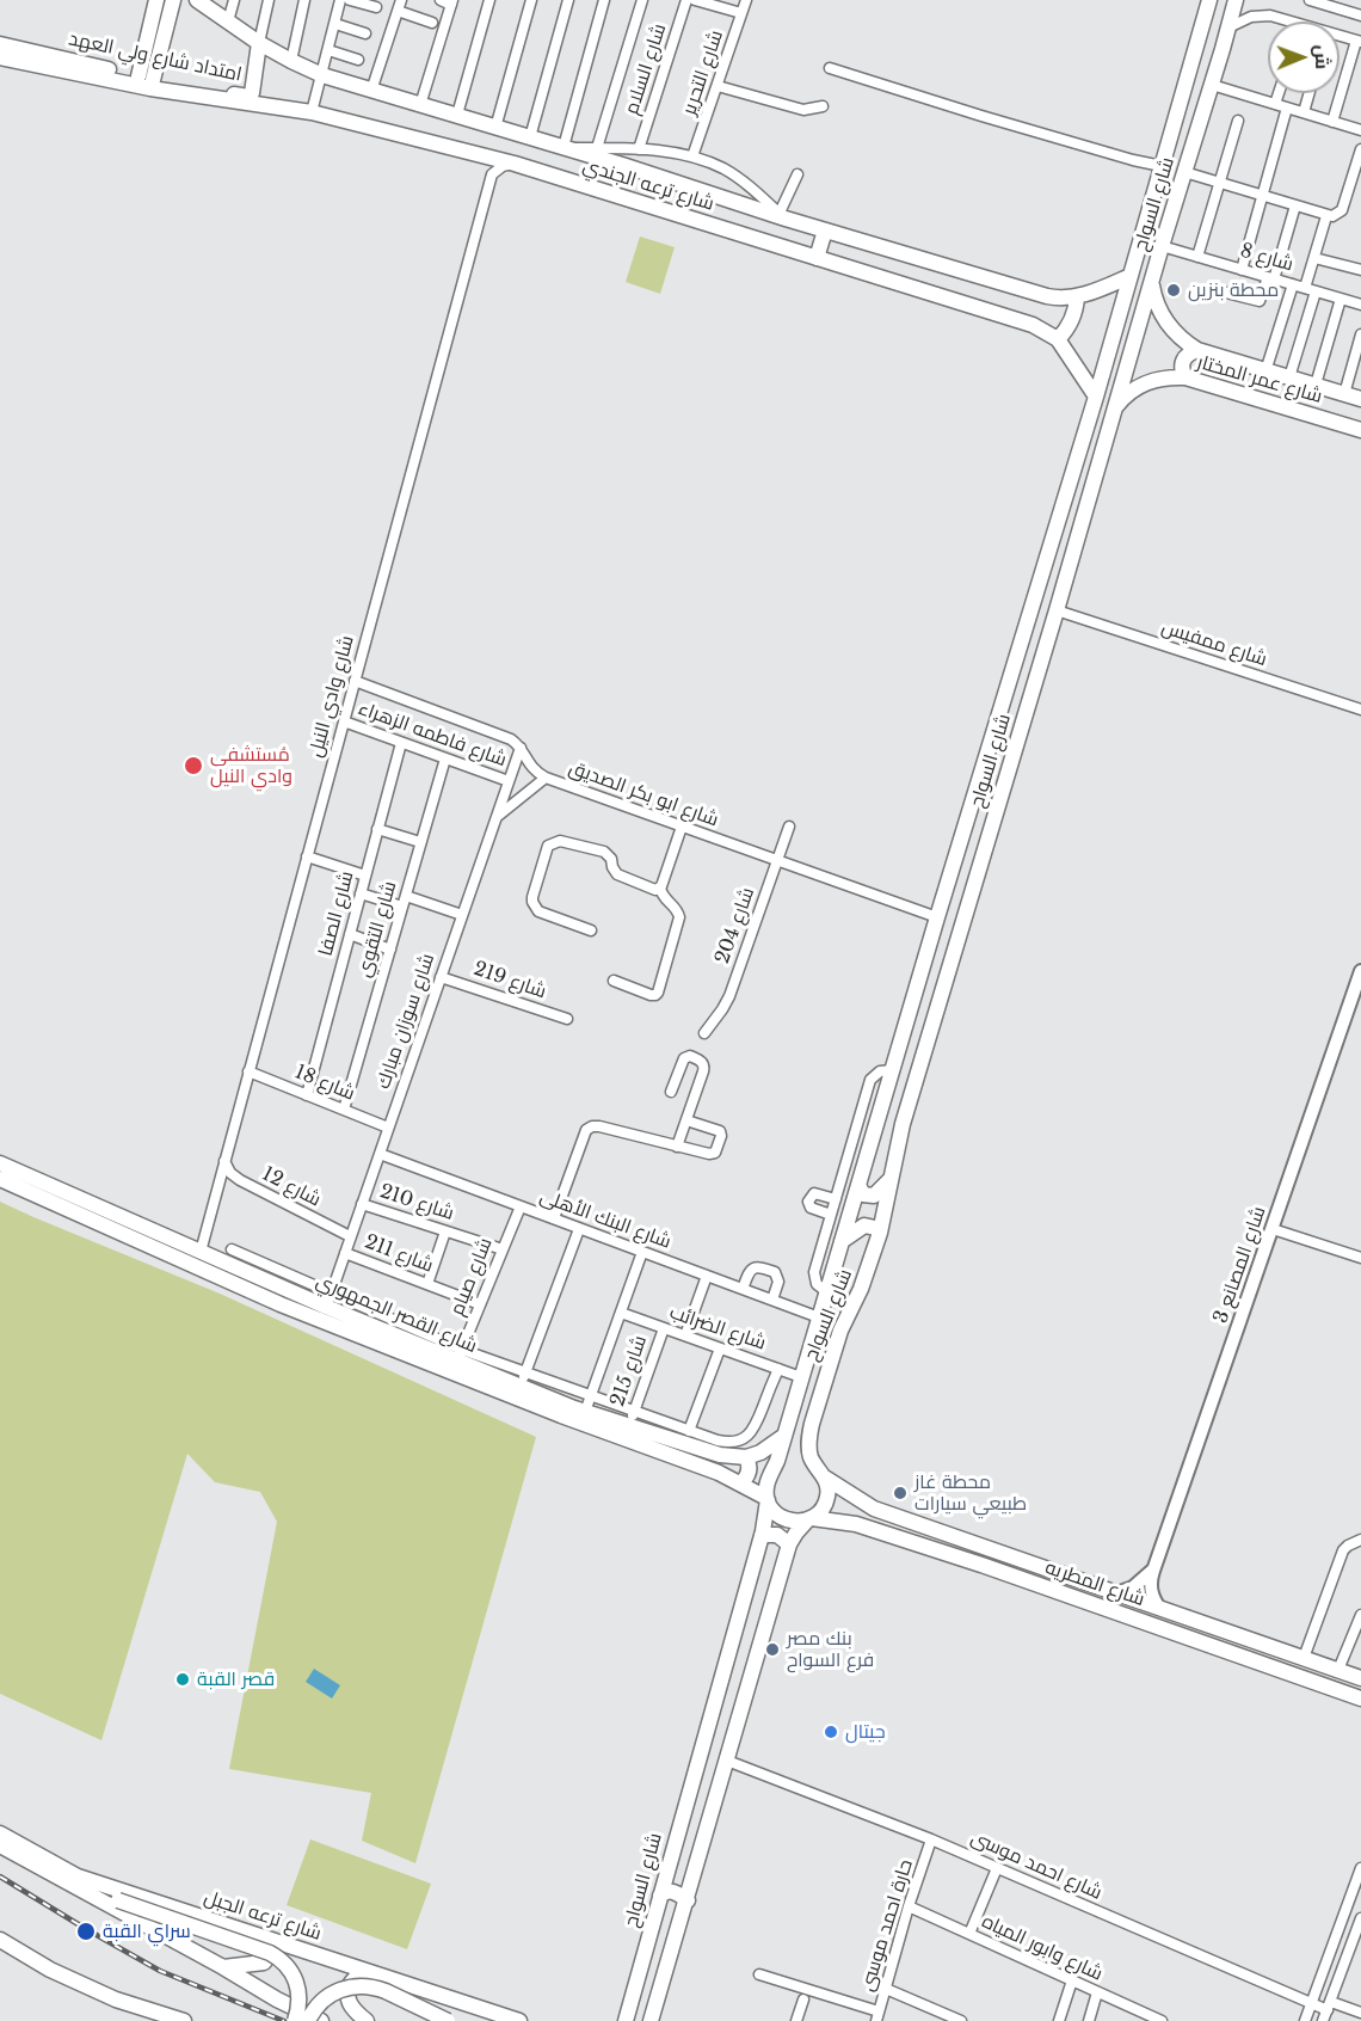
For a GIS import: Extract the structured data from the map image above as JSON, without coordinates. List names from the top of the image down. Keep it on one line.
{"streets":{"main road":["امتداد شارع ولي العهد","شارع ترعه الجندي","شارع السواح","شارع عمر المختار","شارع القصر الجمهوري","شارع المطريه","شارع ترعه الجبل"],"street":["شارع السلام","شارع التحرير","شارع 8","شارع ممفيس","شارع وادي النيل","شارع فاطمه الزهراء","شارع ابو بكر الصديق","شارع الصفا","شارع 204","شارع التقوي","شارع 219","شارع سوزان مبارك","شارع 18","شارع 12","شارع 210","شارع البنك الأهلى","شارع 211","شارع المصانع 3","شارع صيام","شارع الضرائب","شارع 215","شارع احمد موسى","حارة احمد موسى","شارع وابور المياه"]},"crossings":[["امتداد شارع ولي العهد","شارع ترعه الجندي"],["شارع ترعه الجندي","شارع السواح"],["شارع ترعه الجندي","شارع وادي النيل"],["شارع السواح","شارع 8"],["شارع السواح","شارع عمر المختار"],["شارع السواح","شارع ممفيس"],["شارع السواح","شارع ابو بكر الصديق"],["شارع السواح","شارع البنك الأهلى"],["شارع السواح","شارع القصر الجمهوري"],["شارع السواح","شارع الضرائب"],["شارع السواح","شارع المطريه"],["شارع وادي النيل","شارع فاطمه الزهراء"],["شارع وادي النيل","شارع ابو بكر الصديق"],["شارع وادي النيل","شارع 18"],["شارع وادي النيل","شارع 12"],["شارع وادي النيل","شارع القصر الجمهوري"],["شارع فاطمه الزهراء","شارع الصفا"],["شارع فاطمه الزهراء","شارع التقوي"],["شارع فاطمه الزهراء","شارع سوزان مبارك"],["شارع ابو بكر الصديق","شارع 204"],["شارع ابو بكر الصديق","شارع سوزان مبارك"],["شارع الصفا","شارع 18"],["شارع التقوي","شارع 18"],["شارع 219","شارع سوزان مبارك"],["شارع سوزان مبارك","شارع 18"],["شارع سوزان مبارك","شارع 12"],["شارع سوزان مبارك","شارع 210"],["شارع سوزان مبارك","شارع البنك الأهلى"],["شارع سوزان مبارك","شارع 211"],["شارع سوزان مبارك","شارع القصر الجمهوري"],["شارع 210","شارع صيام"],["شارع البنك الأهلى","شارع صيام"],["شارع 211","شارع صيام"],["شارع المصانع 3","شارع المطريه"],["شارع صيام","شارع القصر الجمهوري"],["شارع القصر الجمهوري","شارع 215"],["شارع الضرائب","شارع 215"],["شارع احمد موسى","حارة احمد موسى"],["حارة احمد موسى","شارع وابور المياه"]],"places":["محطة بنزين","مُستشفى وادي النيل","محطة غاز طبيعي سيارات","بنك مصر فرع السواح","قصر القبة","جيتال","سراي القبة"],"north":"right"}
